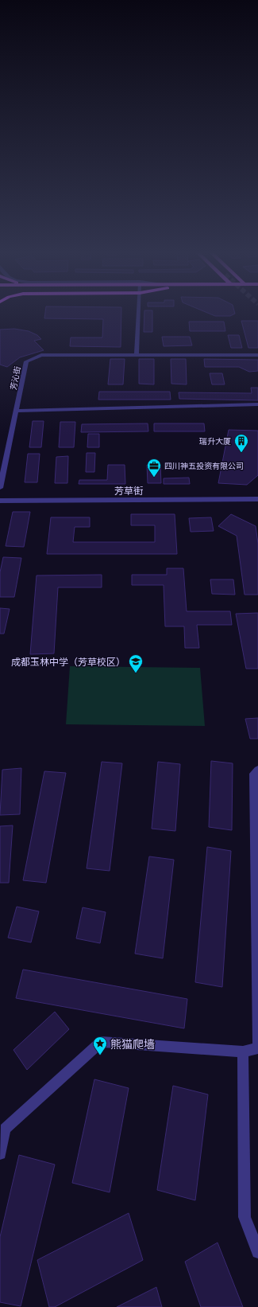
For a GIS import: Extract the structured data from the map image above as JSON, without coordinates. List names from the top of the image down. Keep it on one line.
{"streets":{"street":["芳沁街","芳草街"]},"places":{"building":["瑞升大厦"],"office":["四川神五投资有限公司"],"school or university":["成都玉林中学（芳草校区）"],"place":["熊猫爬墙"]}}
